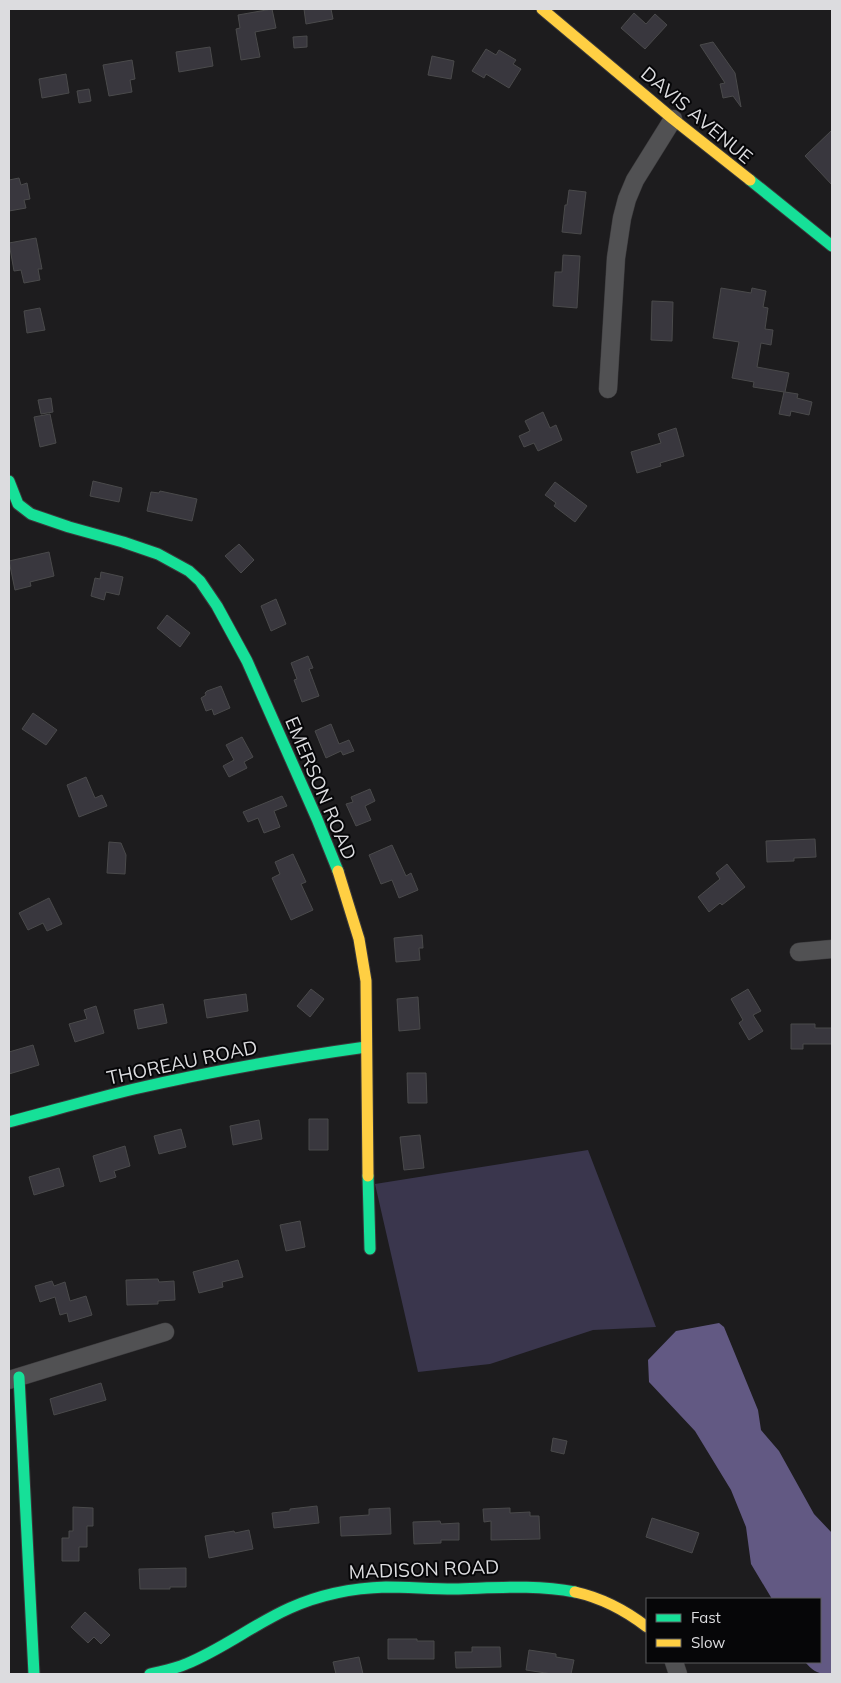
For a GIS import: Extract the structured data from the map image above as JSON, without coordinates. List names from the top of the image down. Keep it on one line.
{"streets":{"street":["DAVIS AVENUE","EMERSON ROAD","THOREAU ROAD","MADISON ROAD"]},"crossings":[["EMERSON ROAD","THOREAU ROAD"]],"legend":["Fast","Slow"]}
